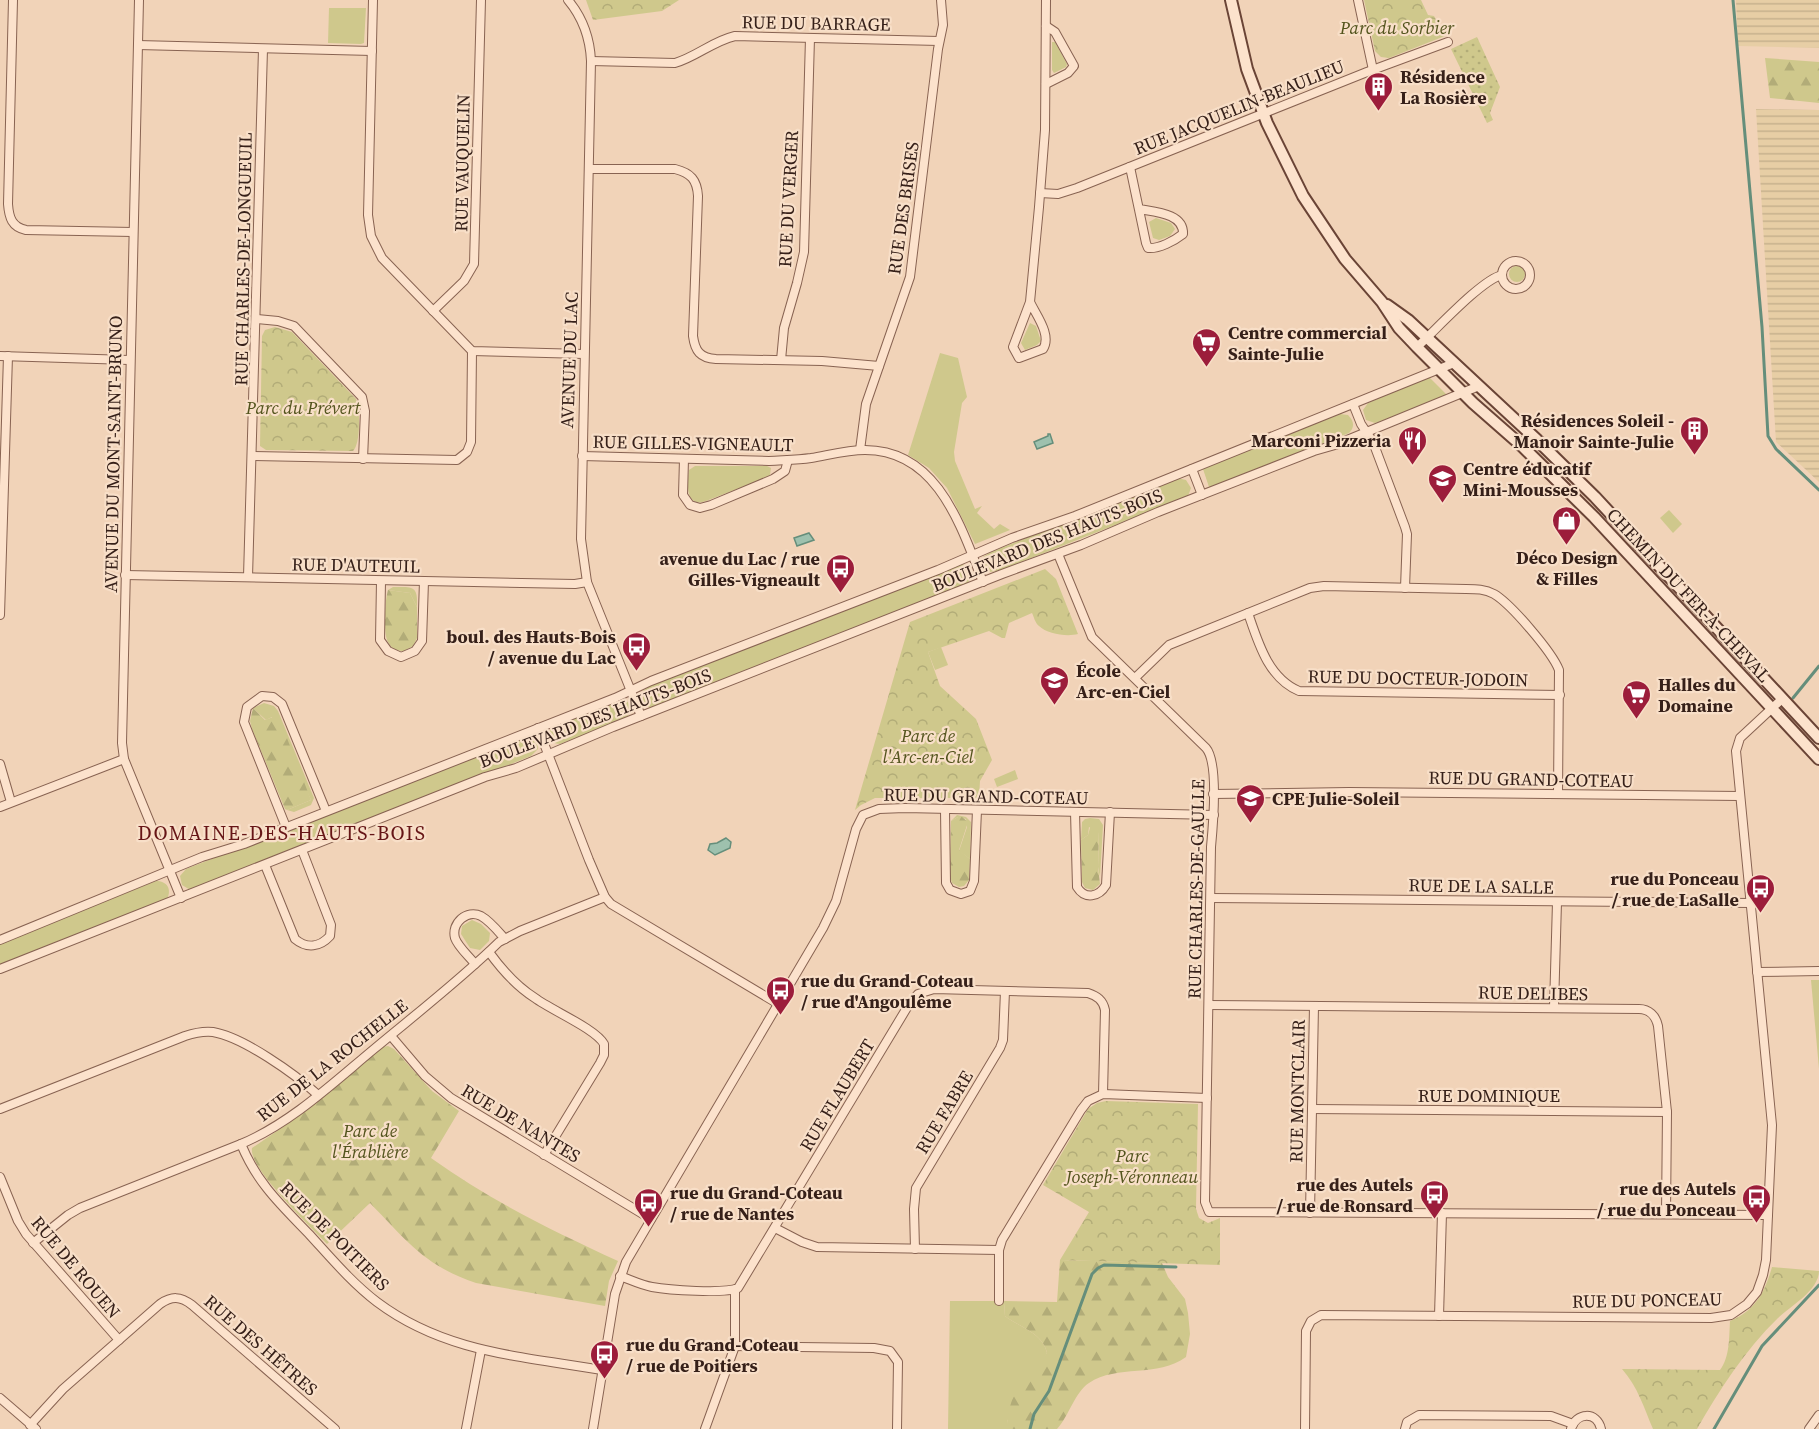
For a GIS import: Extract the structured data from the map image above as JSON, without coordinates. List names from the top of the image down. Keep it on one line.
{"streets":{"street":["RUE DU BARRAGE","RUE JACQUELIN-BEAULIEU","RUE VAUQUELIN","RUE DU VERGER","RUE DES BRISES","RUE CHARLES-DE-LONGUEUIL","AVENUE DU LAC","RUE GILLES-VIGNEAULT","AVENUE DU MONT-SAINT-BRUNO","BOULEVARD DES HAUTS-BOIS","RUE D'AUTEUIL","CHEMIN DU FER-À-CHEVAL","RUE DU DOCTEUR-JODOIN","RUE DU GRAND-COTEAU","RUE DE LA SALLE","RUE CHARLES-DE-GAULLE","RUE DELIBES","RUE DE LA ROCHELLE","RUE MONTCLAIR","RUE FLAUBERT","RUE DOMINIQUE","RUE FABRE","RUE DE NANTES","RUE DE POITIERS","RUE DE ROUEN","RUE DU PONCEAU","RUE DES HÊTRES"]},"crossings":[["RUE DU BARRAGE","RUE DU VERGER"],["RUE DU BARRAGE","RUE DES BRISES"],["RUE DU BARRAGE","AVENUE DU LAC"],["RUE JACQUELIN-BEAULIEU","CHEMIN DU FER-À-CHEVAL"],["RUE DES BRISES","RUE GILLES-VIGNEAULT"],["RUE CHARLES-DE-LONGUEUIL","RUE D'AUTEUIL"],["AVENUE DU LAC","RUE GILLES-VIGNEAULT"],["AVENUE DU LAC","BOULEVARD DES HAUTS-BOIS"],["AVENUE DU LAC","RUE D'AUTEUIL"],["RUE GILLES-VIGNEAULT","BOULEVARD DES HAUTS-BOIS"],["AVENUE DU MONT-SAINT-BRUNO","BOULEVARD DES HAUTS-BOIS"],["AVENUE DU MONT-SAINT-BRUNO","RUE D'AUTEUIL"],["BOULEVARD DES HAUTS-BOIS","CHEMIN DU FER-À-CHEVAL"],["BOULEVARD DES HAUTS-BOIS","RUE CHARLES-DE-GAULLE"],["CHEMIN DU FER-À-CHEVAL","RUE DU PONCEAU"],["RUE DU GRAND-COTEAU","RUE CHARLES-DE-GAULLE"],["RUE DU GRAND-COTEAU","RUE DE NANTES"],["RUE DU GRAND-COTEAU","RUE DE POITIERS"],["RUE DU GRAND-COTEAU","RUE DU PONCEAU"],["RUE DE LA SALLE","RUE CHARLES-DE-GAULLE"],["RUE DE LA SALLE","RUE DU PONCEAU"],["RUE CHARLES-DE-GAULLE","RUE DELIBES"],["RUE CHARLES-DE-GAULLE","RUE MONTCLAIR"],["RUE DELIBES","RUE MONTCLAIR"],["RUE DELIBES","RUE DOMINIQUE"],["RUE DE LA ROCHELLE","RUE DE NANTES"],["RUE DE LA ROCHELLE","RUE DE POITIERS"],["RUE DE LA ROCHELLE","RUE DE ROUEN"],["RUE MONTCLAIR","RUE DOMINIQUE"],["RUE FLAUBERT","RUE FABRE"],["RUE DE ROUEN","RUE DES HÊTRES"]],"districts":["DOMAINE-DES-HAUTS-BOIS"],"parks":["Parc du Sorbier","Parc du Prévert","Parc de l'Arc-en-Ciel","Parc de l'Érablière","Parc Joseph-Véronneau"],"places":{"building":["Résidence La Rosière","Résidences Soleil - Manoir Sainte-Julie"],"supermarket":["Centre commercial Sainte-Julie","Halles du Domaine"],"restaurant":["Marconi Pizzeria"],"school or university":["Centre éducatif Mini-Mousses","École Arc-en-Ciel","CPE Julie-Soleil"],"shop":["Déco Design & Filles"],"bus stop":["avenue du Lac / rue Gilles-Vigneault","boul. des Hauts-Bois / avenue du Lac","rue du Ponceau / rue de LaSalle","rue du Grand-Coteau / rue d'Angoulême","rue des Autels / rue de Ronsard","rue des Autels / rue du Ponceau","rue du Grand-Coteau / rue de Nantes","rue du Grand-Coteau / rue de Poitiers"]}}
